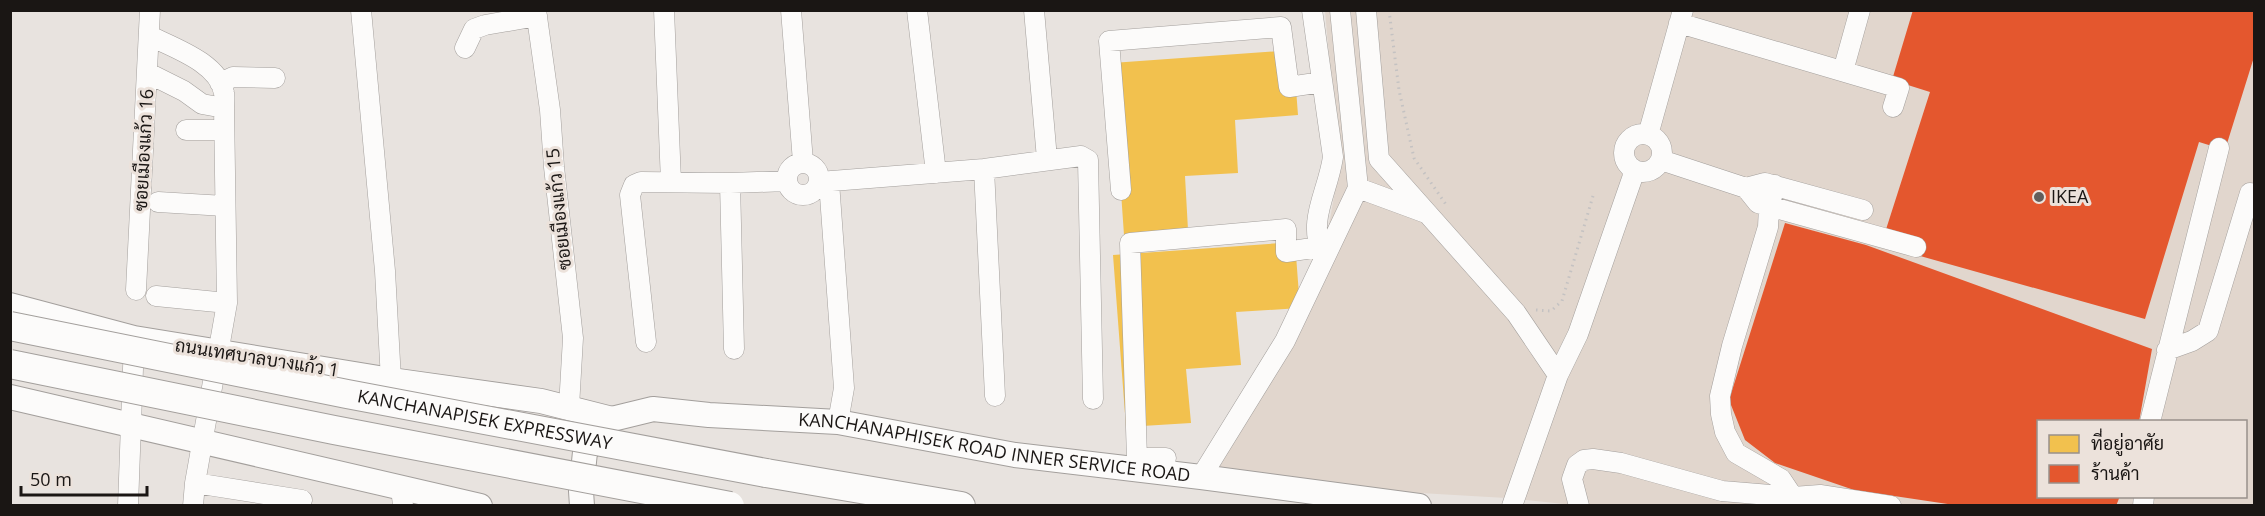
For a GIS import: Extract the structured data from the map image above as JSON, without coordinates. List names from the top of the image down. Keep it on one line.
{"streets":{"highway":["KANCHANAPISEK EXPRESSWAY"],"main road":["ถนนเทศบาลบางแก้ว 1","KANCHANAPHISEK ROAD INNER SERVICE ROAD"],"street":["ซอยเมืองแก้ว 16","ซอยเมืองแก้ว 15"]},"crossings":[["ซอยเมืองแก้ว 15","ถนนเทศบาลบางแก้ว 1"],["ถนนเทศบาลบางแก้ว 1","KANCHANAPHISEK ROAD INNER SERVICE ROAD"]],"places":["IKEA"],"legend":["ที่อยู่อาศัย","ร้านค้า"],"scale_bar":"50 m"}
